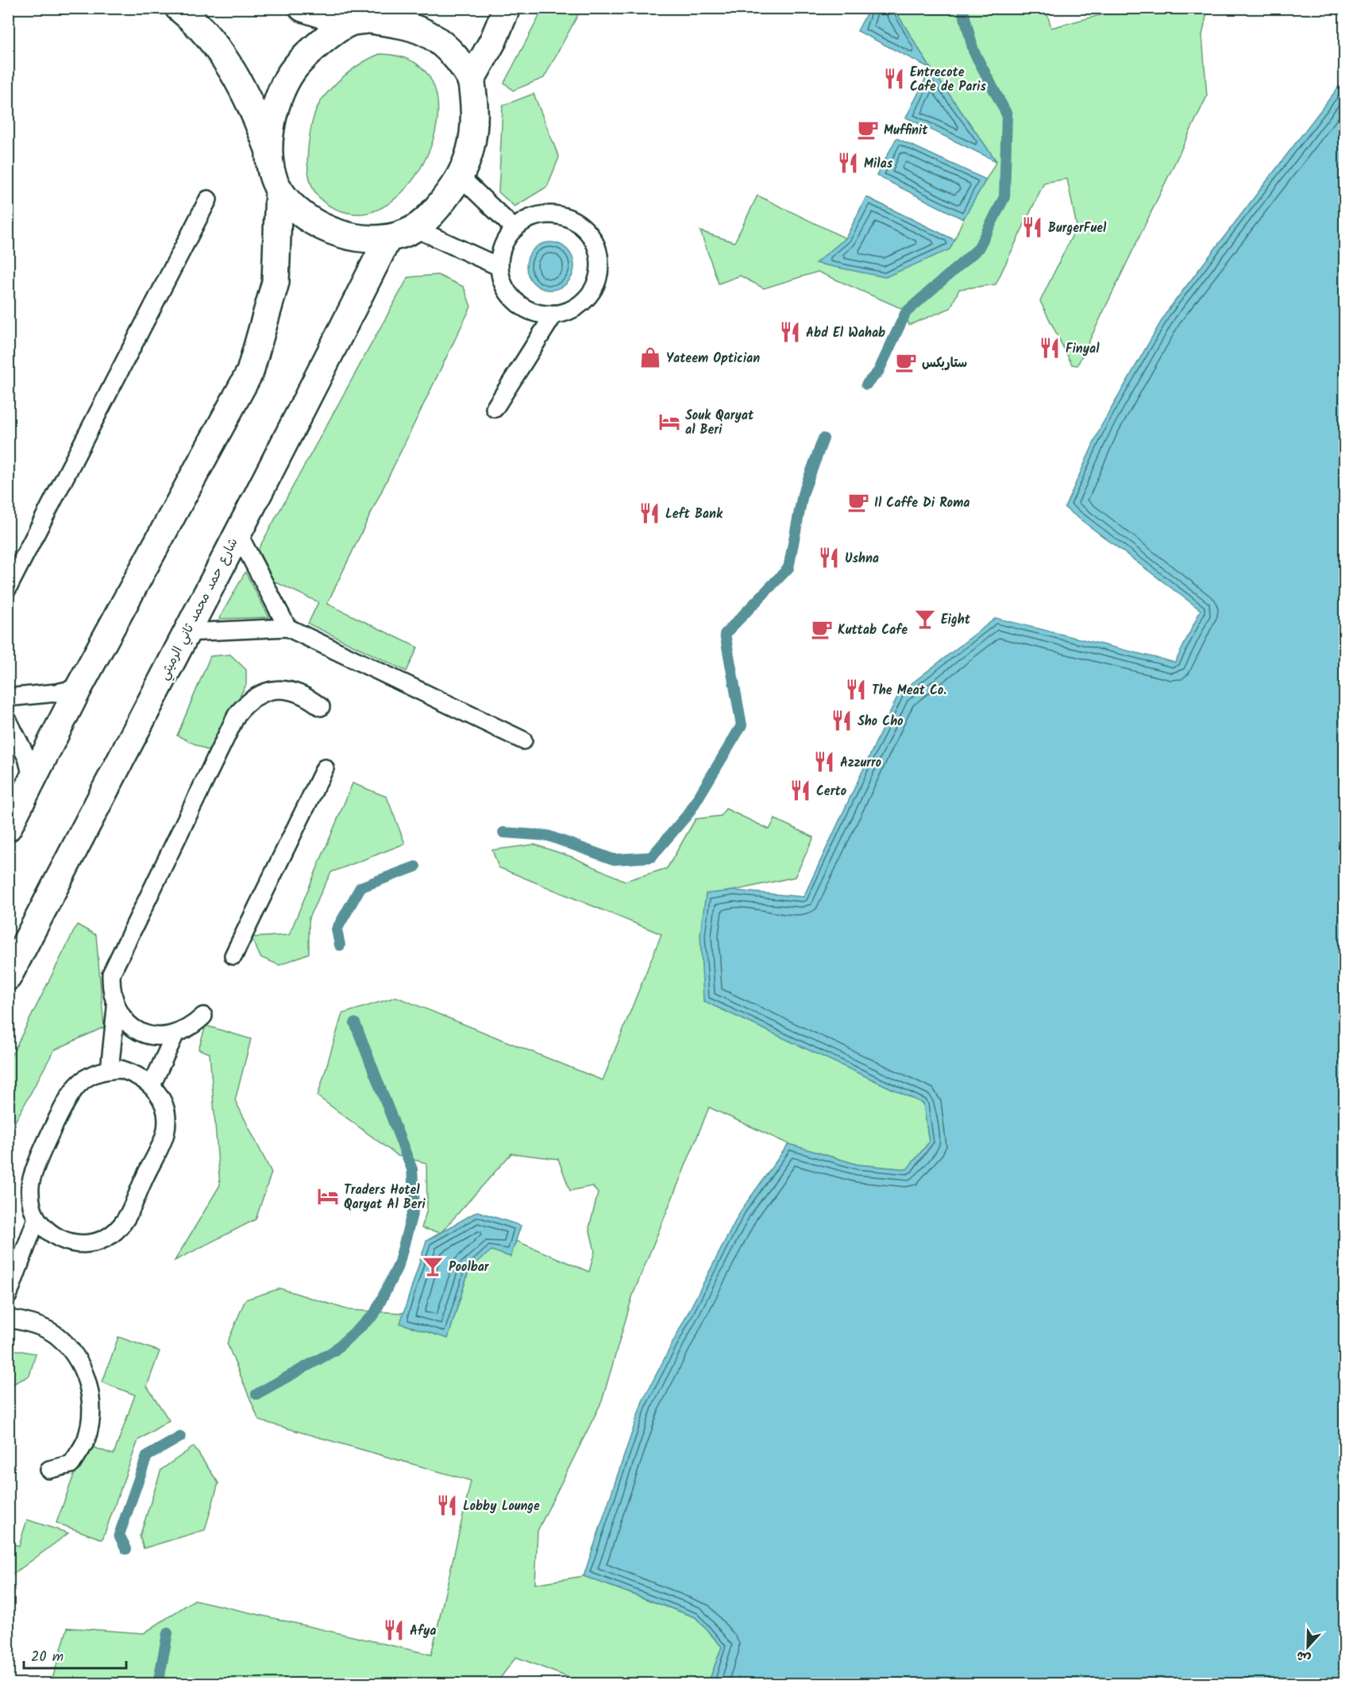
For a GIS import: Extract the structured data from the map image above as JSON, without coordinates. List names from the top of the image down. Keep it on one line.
{"streets":{"main road":["شارع حمد محمد ثاني الرميثي"]},"places":{"restaurant":["Entrecote Cafe de Paris","Milas","BurgerFuel","Abd El Wahab","Finyal","Left Bank","Ushna","The Meat Co.","Sho Cho","Azzurro","Certo","Lobby Lounge","Afya"],"cafe":["Muffinit","ستاربكس","Il Caffe Di Roma","Kuttab Cafe"],"shop":["Yateem Optician"],"hotel":["Souk Qaryat al Beri","Traders Hotel Qaryat Al Beri"],"bar":["Eight","Poolbar"]},"scale_bar":"20 m","north":"bottom"}
